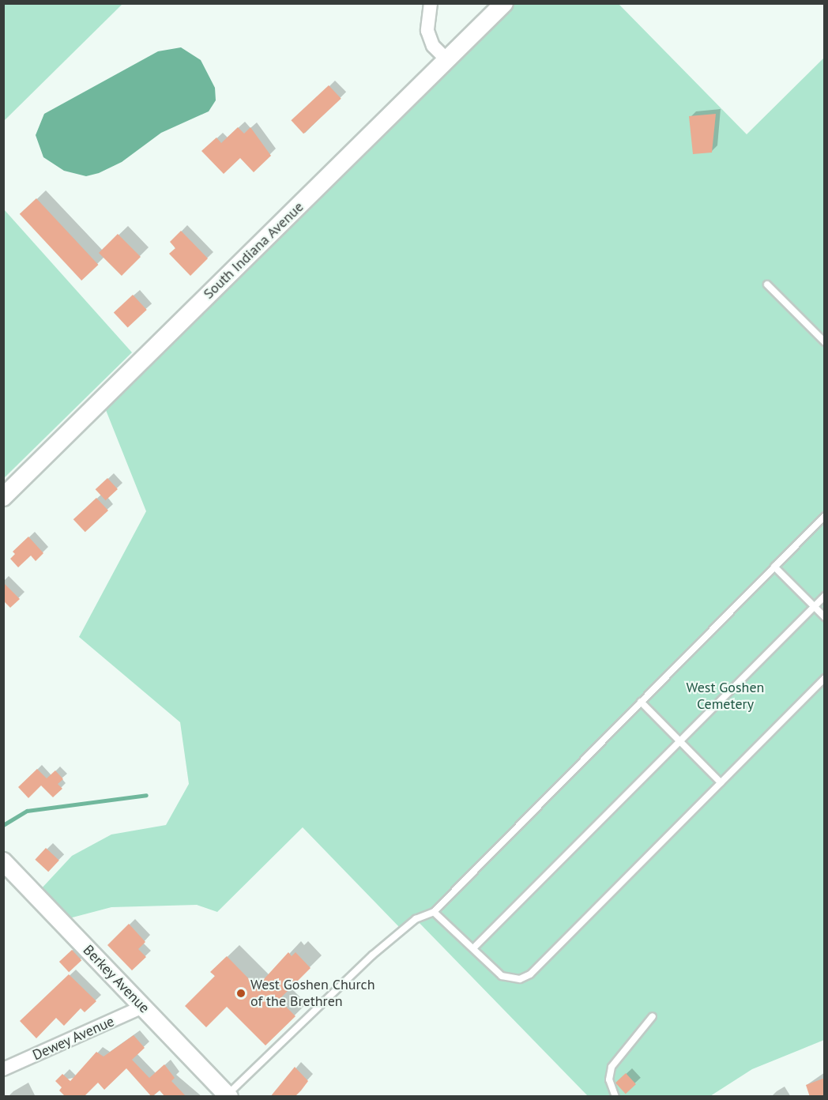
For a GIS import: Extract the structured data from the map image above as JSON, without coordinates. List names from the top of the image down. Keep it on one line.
{"streets":{"street":["South Indiana Avenue","Berkey Avenue","Dewey Avenue"]},"crossings":[["Berkey Avenue","Dewey Avenue"]],"parks":["West Goshen Cemetery"],"places":["West Goshen Church of the Brethren"]}
